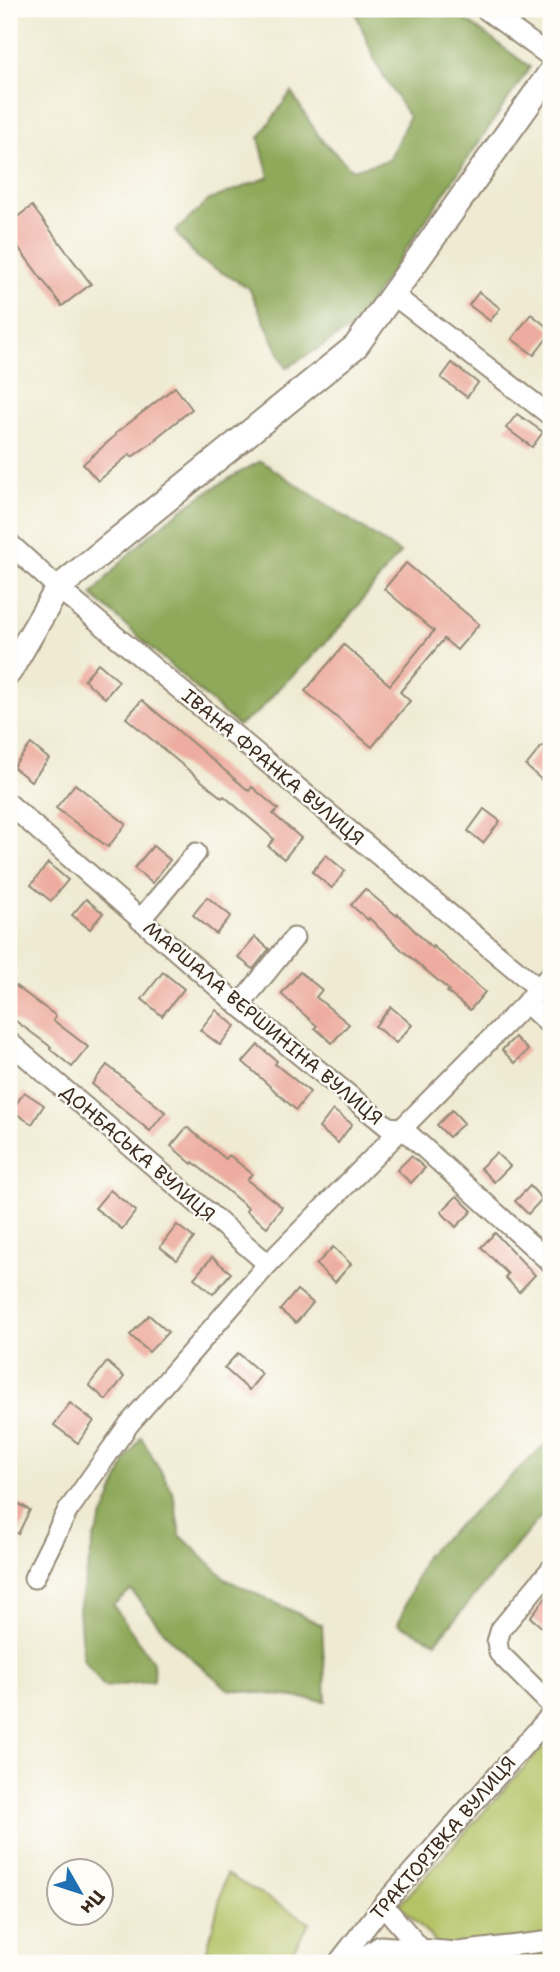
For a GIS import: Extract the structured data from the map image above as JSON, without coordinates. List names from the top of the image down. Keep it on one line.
{"streets":{"street":["ІВАНА ФРАНКА ВУЛИЦЯ","МАРШАЛА ВЕРШИНІНА ВУЛИЦЯ","ДОНБАСЬКА ВУЛИЦЯ","ТРАКТОРІВКА ВУЛИЦЯ"]},"north":"bottom right"}
